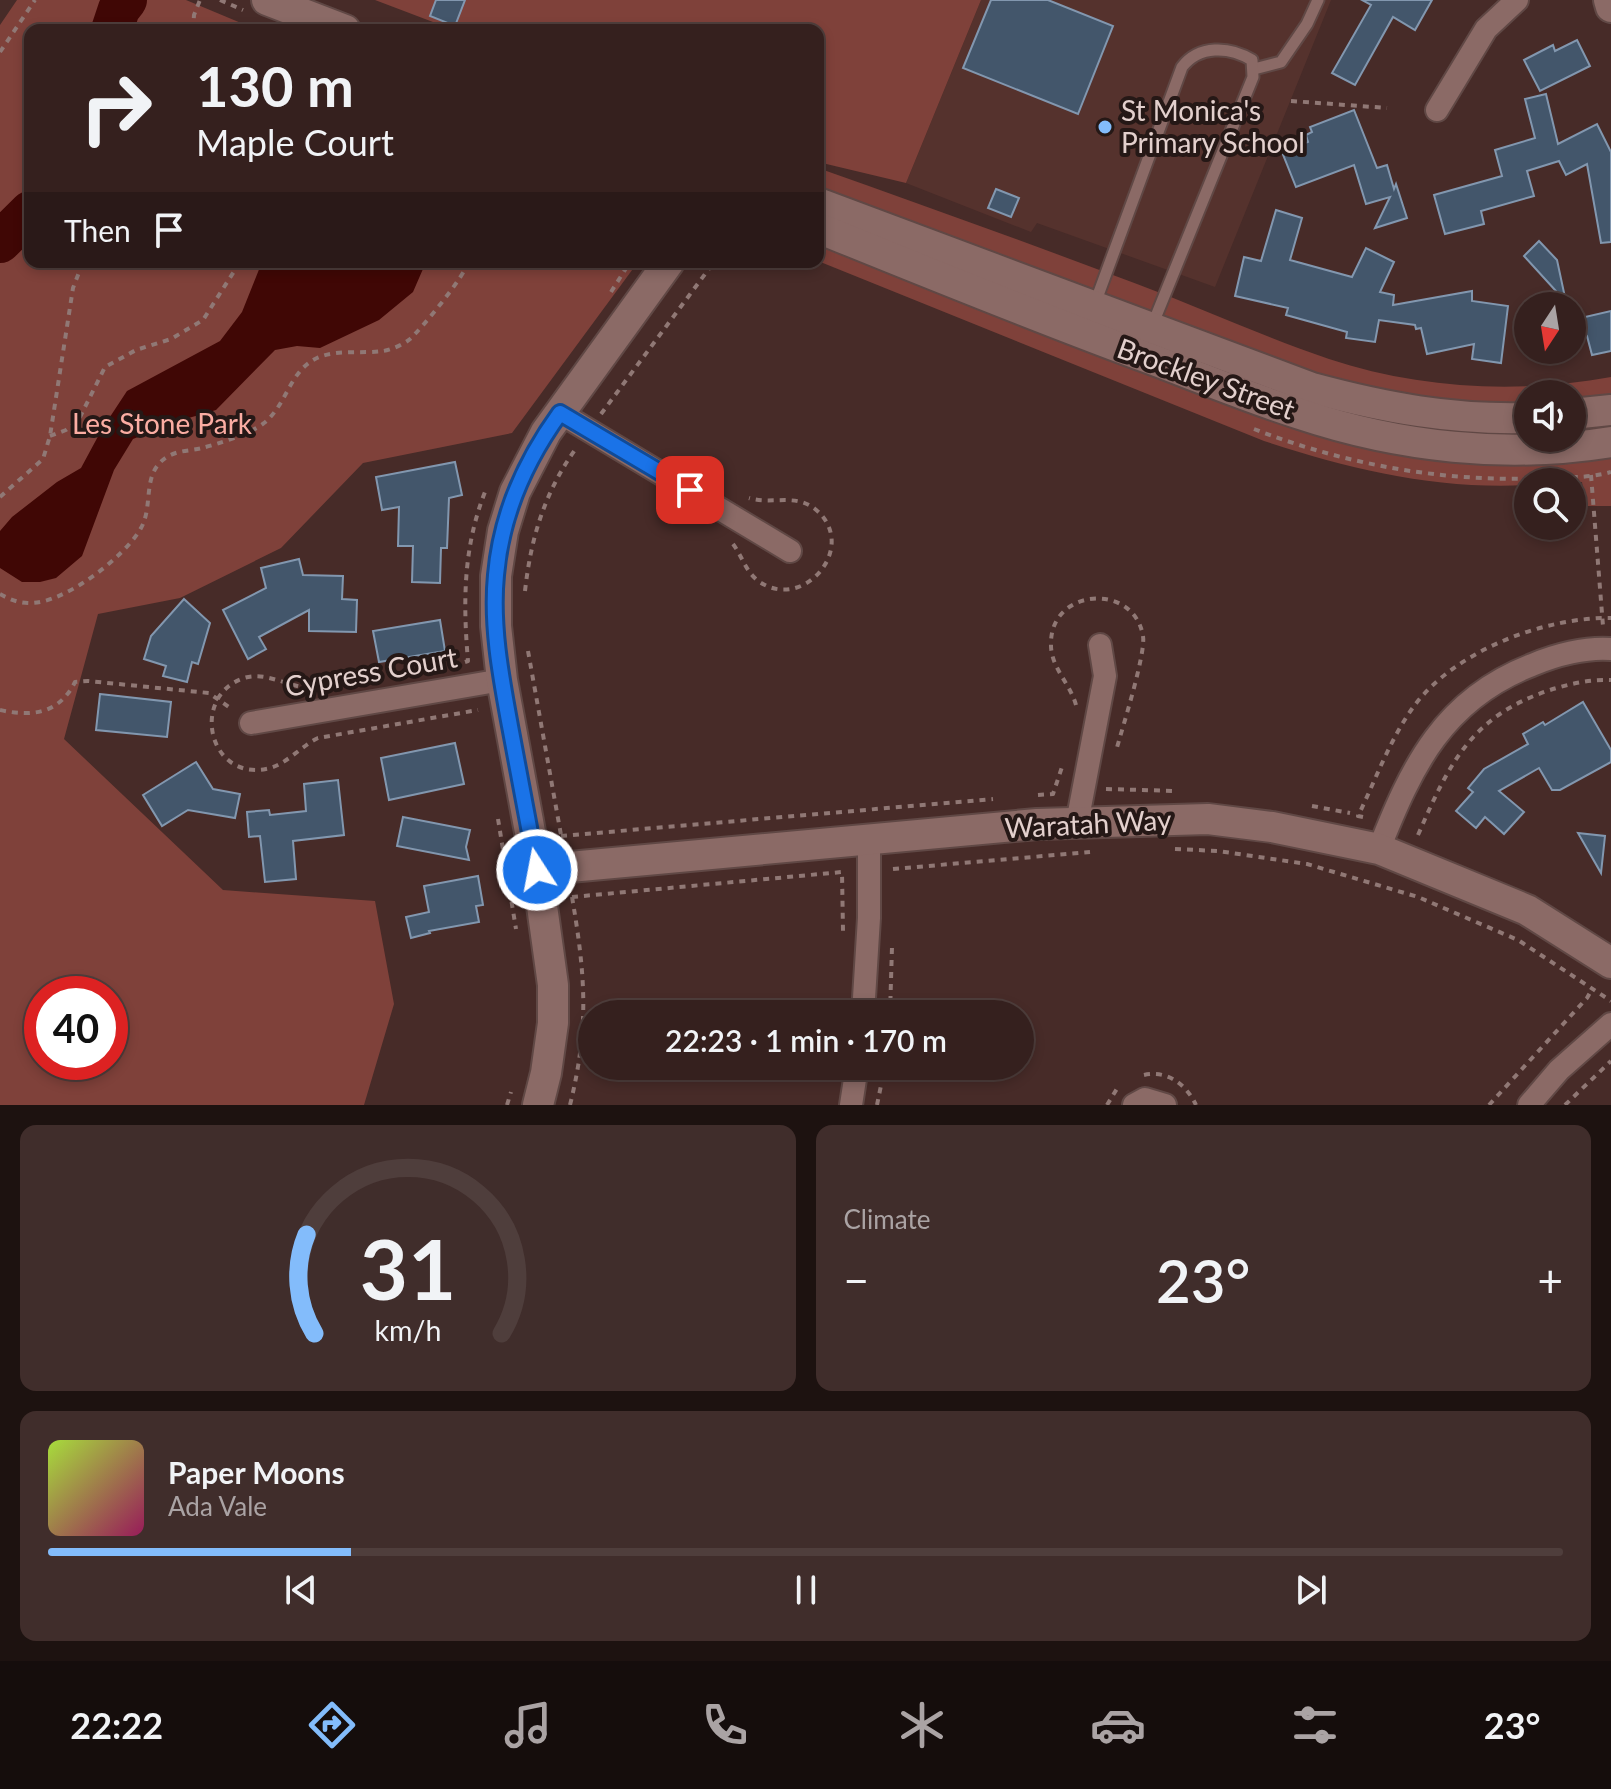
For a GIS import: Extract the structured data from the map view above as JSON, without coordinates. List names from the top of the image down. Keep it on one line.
{"streets":{"street":["Brockley Street","Cypress Court","Waratah Way"]},"parks":["Les Stone Park"],"places":["St Monica's Primary School"],"north":"bottom","page":{"turn":["130 m","Maple Court"],"then":"Then","limit":"40","trip":"22:23 · 1 min · 170 m","tile":"Climate","heat":["−","23°","+"],"song":["Paper Moons","Ada Vale"],"tabs":["22:22","23°"],"gauge":["31","km/h"]}}
